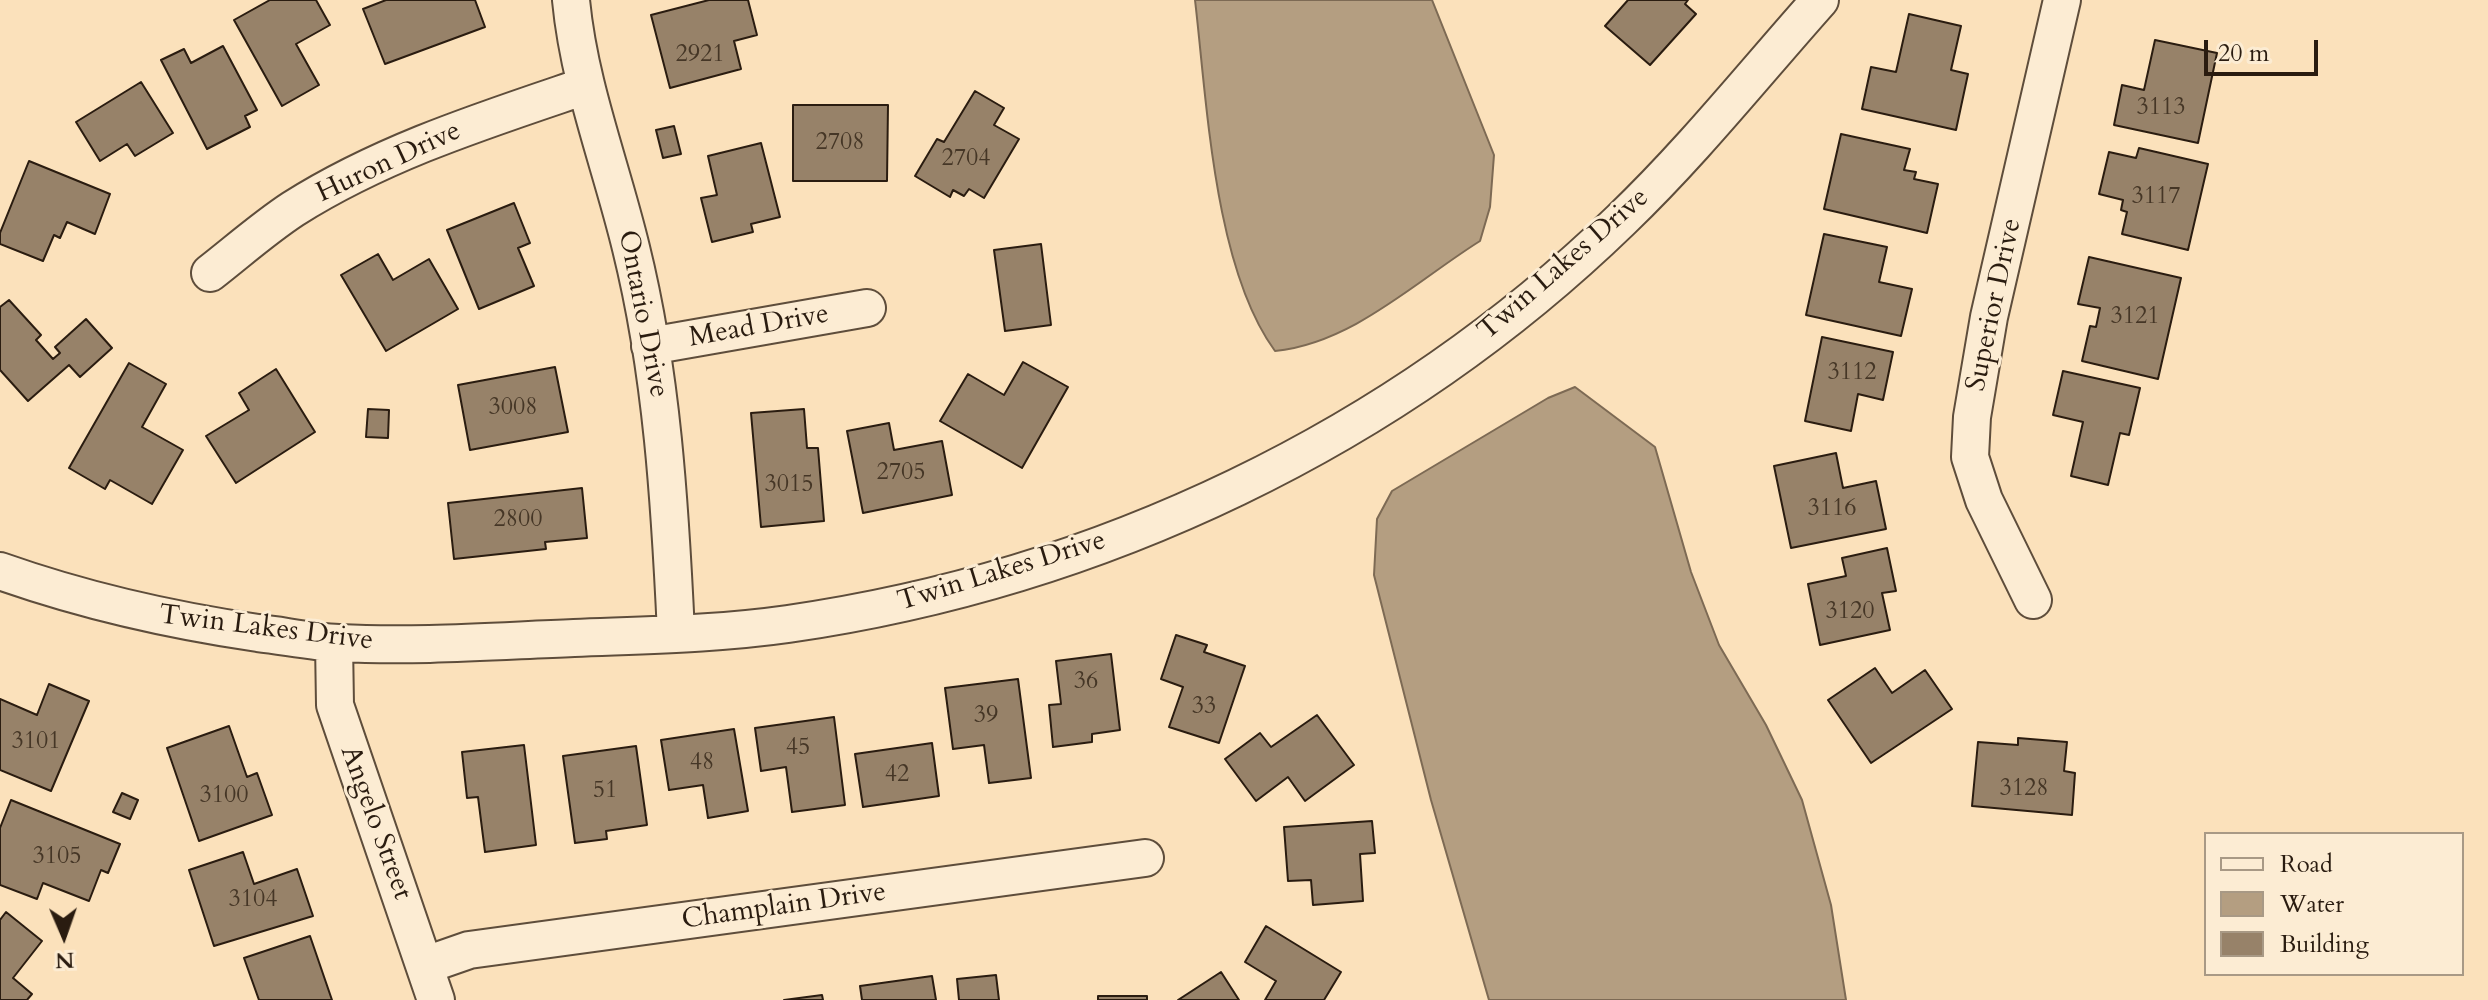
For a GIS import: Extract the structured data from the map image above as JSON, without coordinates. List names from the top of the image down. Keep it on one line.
{"streets":{"street":["Huron Drive","Twin Lakes Drive","Superior Drive","Ontario Drive","Mead Drive","Angelo Street","Champlain Drive"]},"crossings":[["Huron Drive","Ontario Drive"],["Twin Lakes Drive","Ontario Drive"],["Twin Lakes Drive","Angelo Street"],["Ontario Drive","Mead Drive"],["Angelo Street","Champlain Drive"]],"house_numbers":["2921","3113","2708","2704","3117","3121","3112","3008","2705","3015","3116","2800","3120","36","33","39","3101","45","48","42","3128","51","3100","3105","3104"],"legend":["Road","Water","Building"],"scale_bar":"20 m","north":"bottom"}
